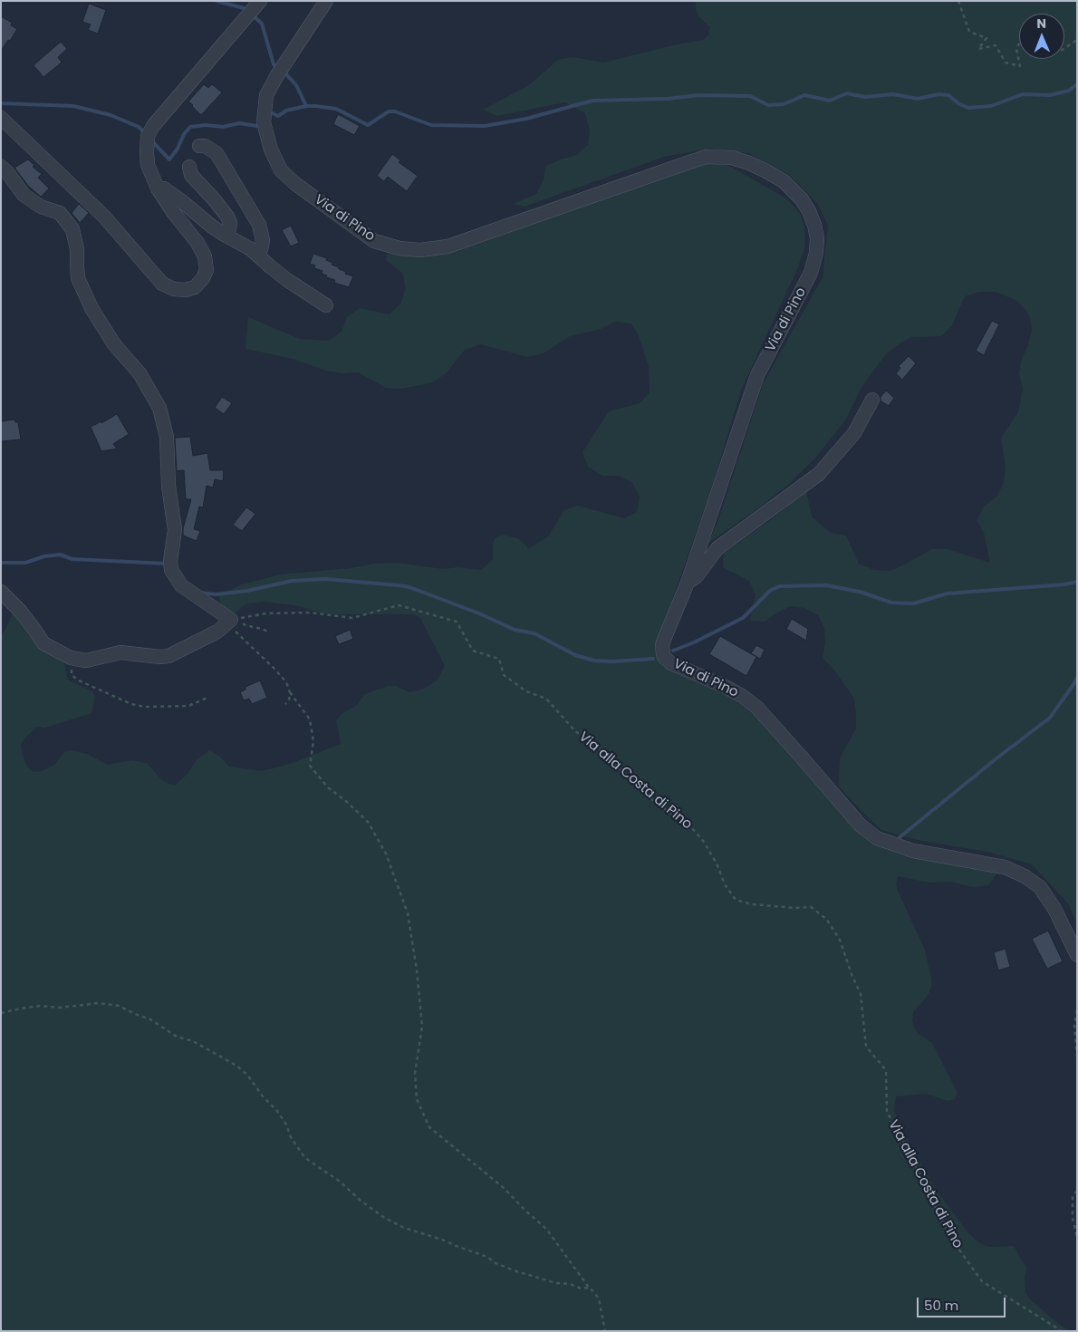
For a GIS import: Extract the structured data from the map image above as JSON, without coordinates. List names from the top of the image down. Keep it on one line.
{"streets":{"street":["Via di Pino"],"path":["Via alla Costa di Pino"]},"scale_bar":"50 m","north":"top"}
